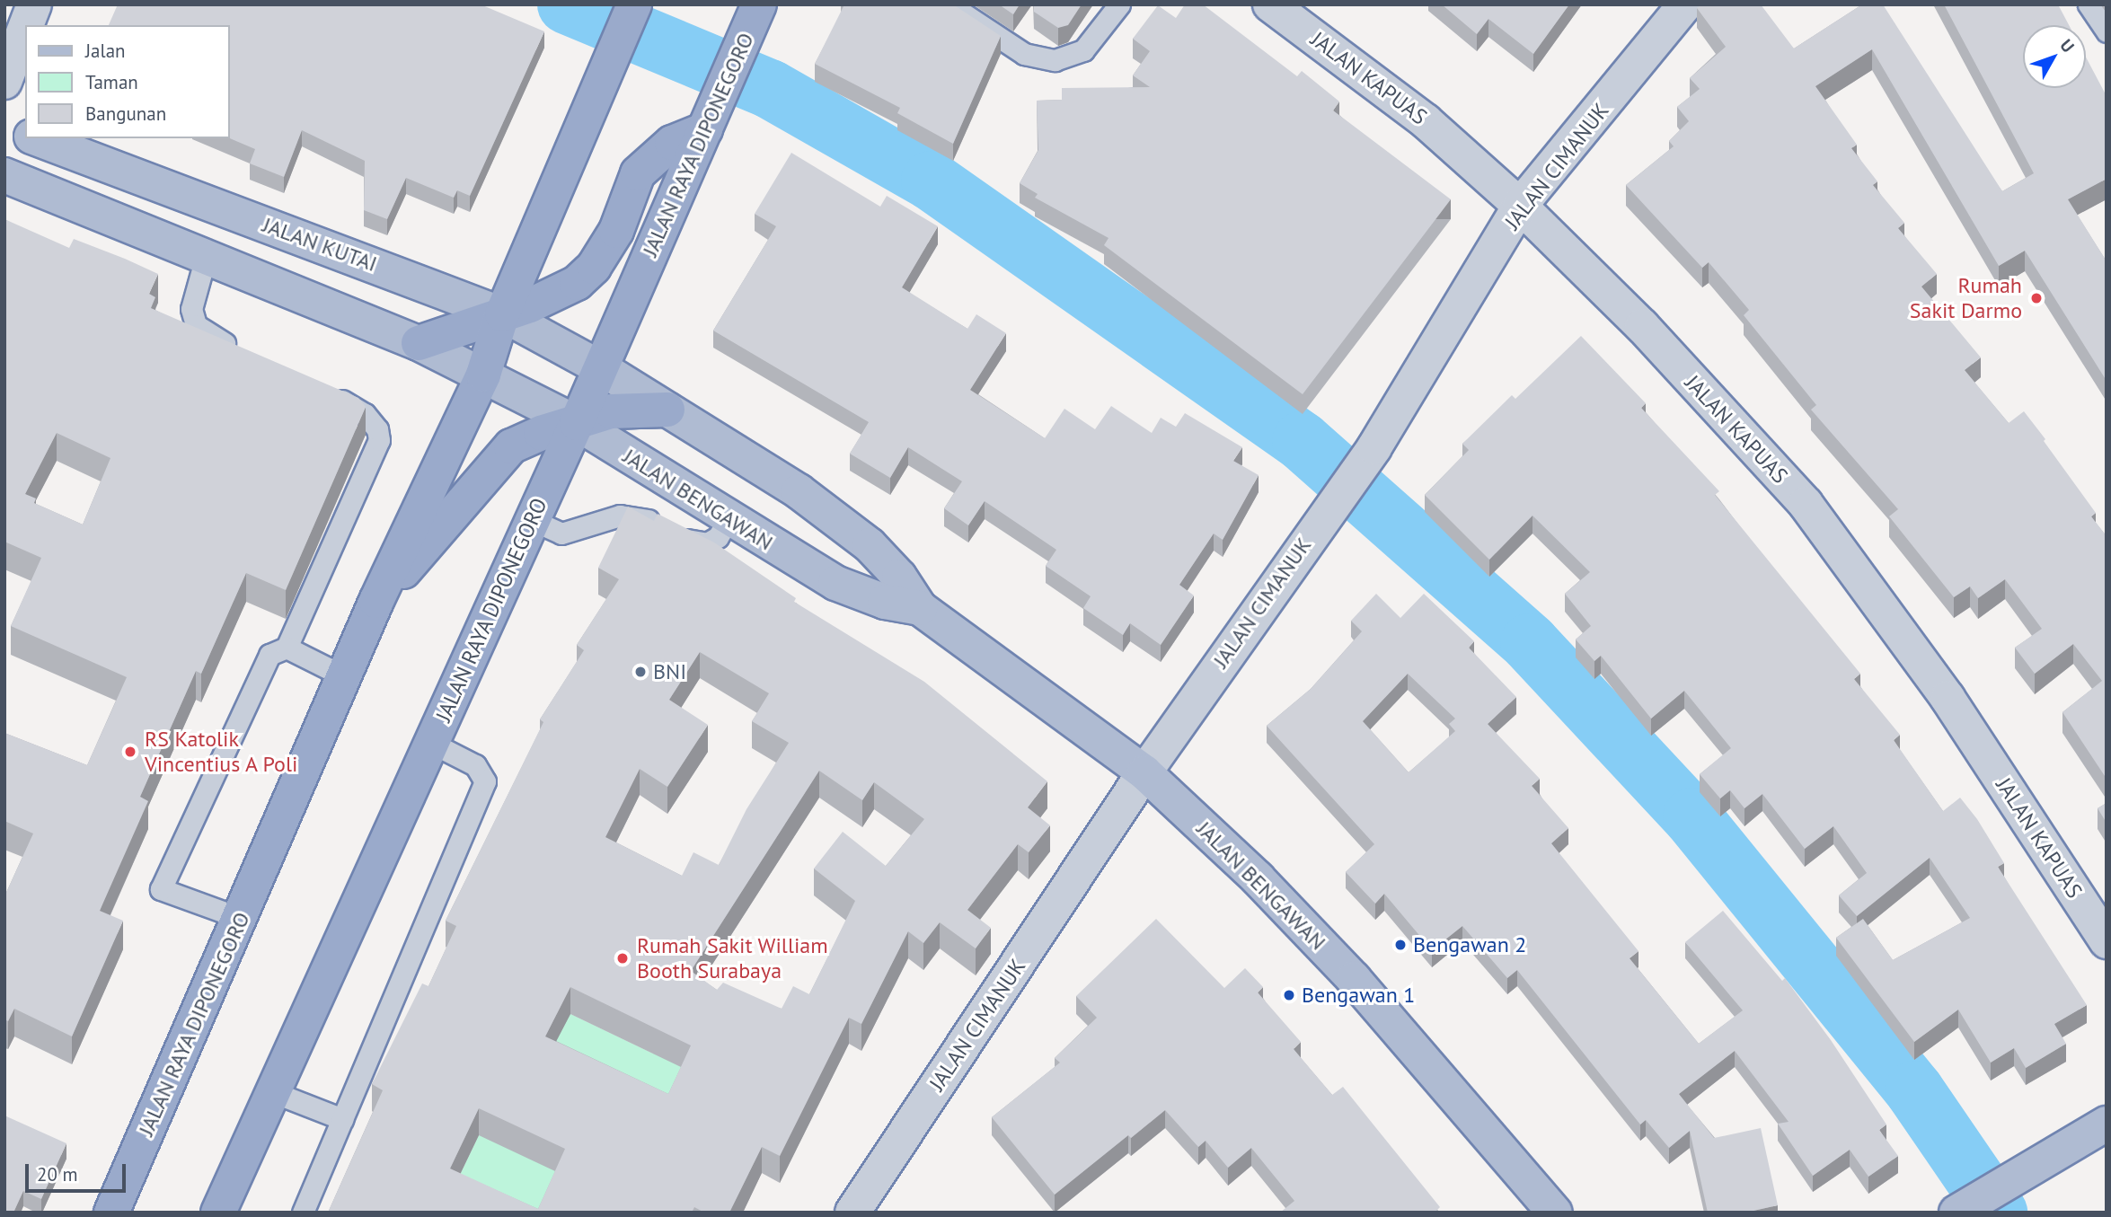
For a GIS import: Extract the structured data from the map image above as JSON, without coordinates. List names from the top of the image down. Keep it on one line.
{"streets":{"highway":["JALAN RAYA DIPONEGORO"],"main road":["JALAN KUTAI","JALAN BENGAWAN"],"street":["JALAN KAPUAS","JALAN CIMANUK"]},"crossings":[["JALAN KAPUAS","JALAN CIMANUK"],["JALAN RAYA DIPONEGORO","JALAN KUTAI"],["JALAN RAYA DIPONEGORO","JALAN BENGAWAN"],["JALAN CIMANUK","JALAN BENGAWAN"],["JALAN KUTAI","JALAN BENGAWAN"]],"places":["Rumah Sakit Darmo","BNI","RS Katolik Vincentius A Poli","Bengawan 2","Rumah Sakit William Booth Surabaya","Bengawan 1"],"legend":["Jalan","Taman","Bangunan"],"scale_bar":"20 m","north":"top right"}
